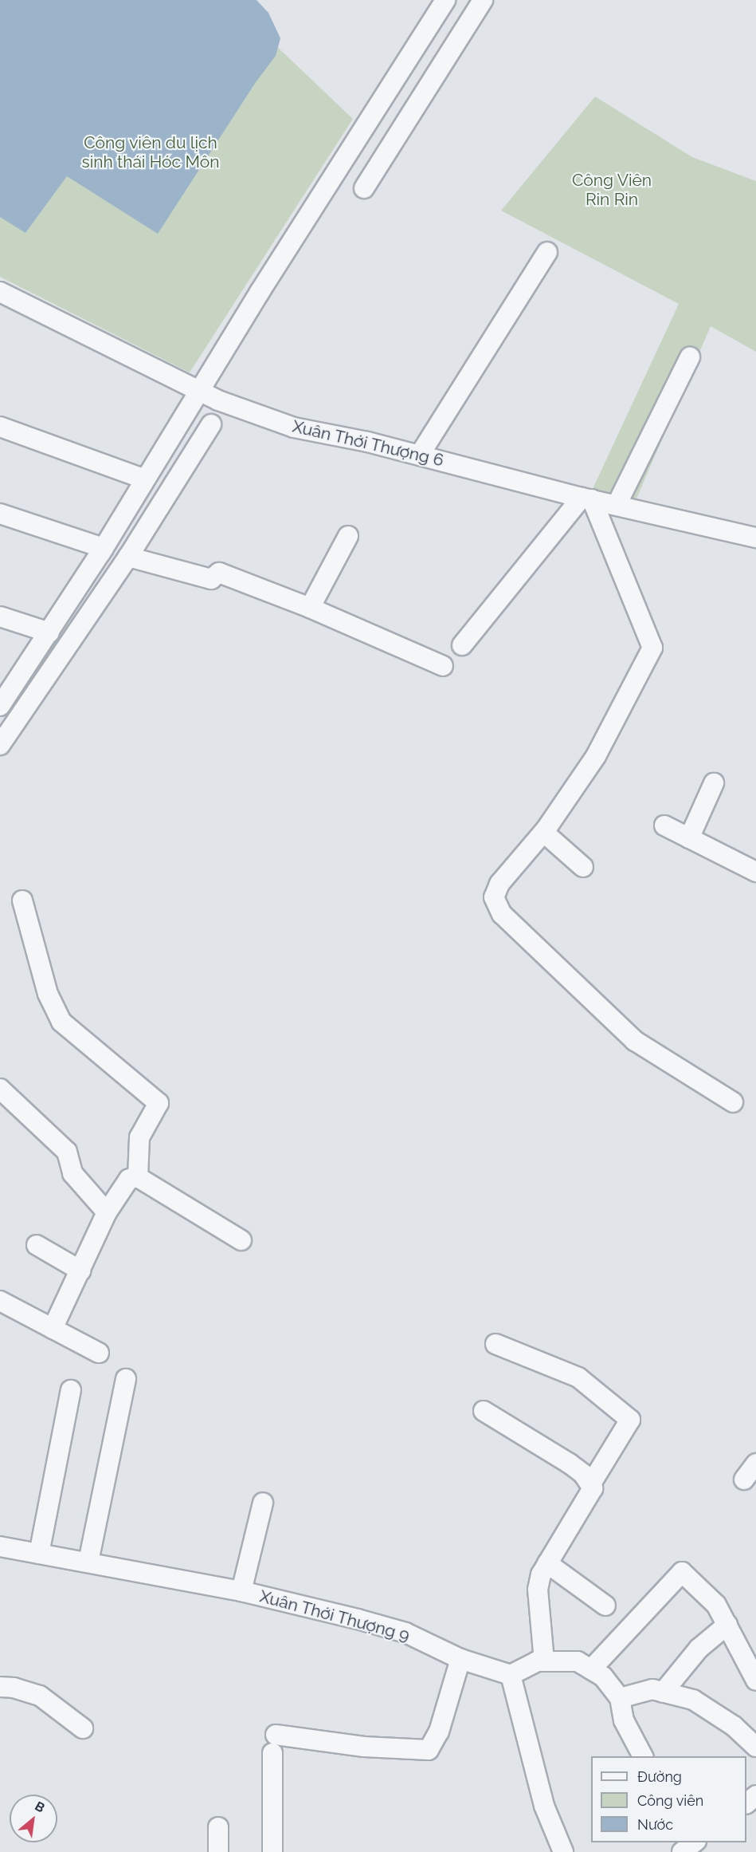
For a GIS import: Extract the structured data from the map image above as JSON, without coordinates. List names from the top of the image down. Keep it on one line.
{"streets":{"street":["Xuân Thới Thượng 6","Xuân Thới Thượng 9"]},"parks":["Công viên du lịch sinh thái Hóc Môn","Công Viên Rin Rin"],"legend":["Đường","Công viên","Nước"],"north":"top right"}
